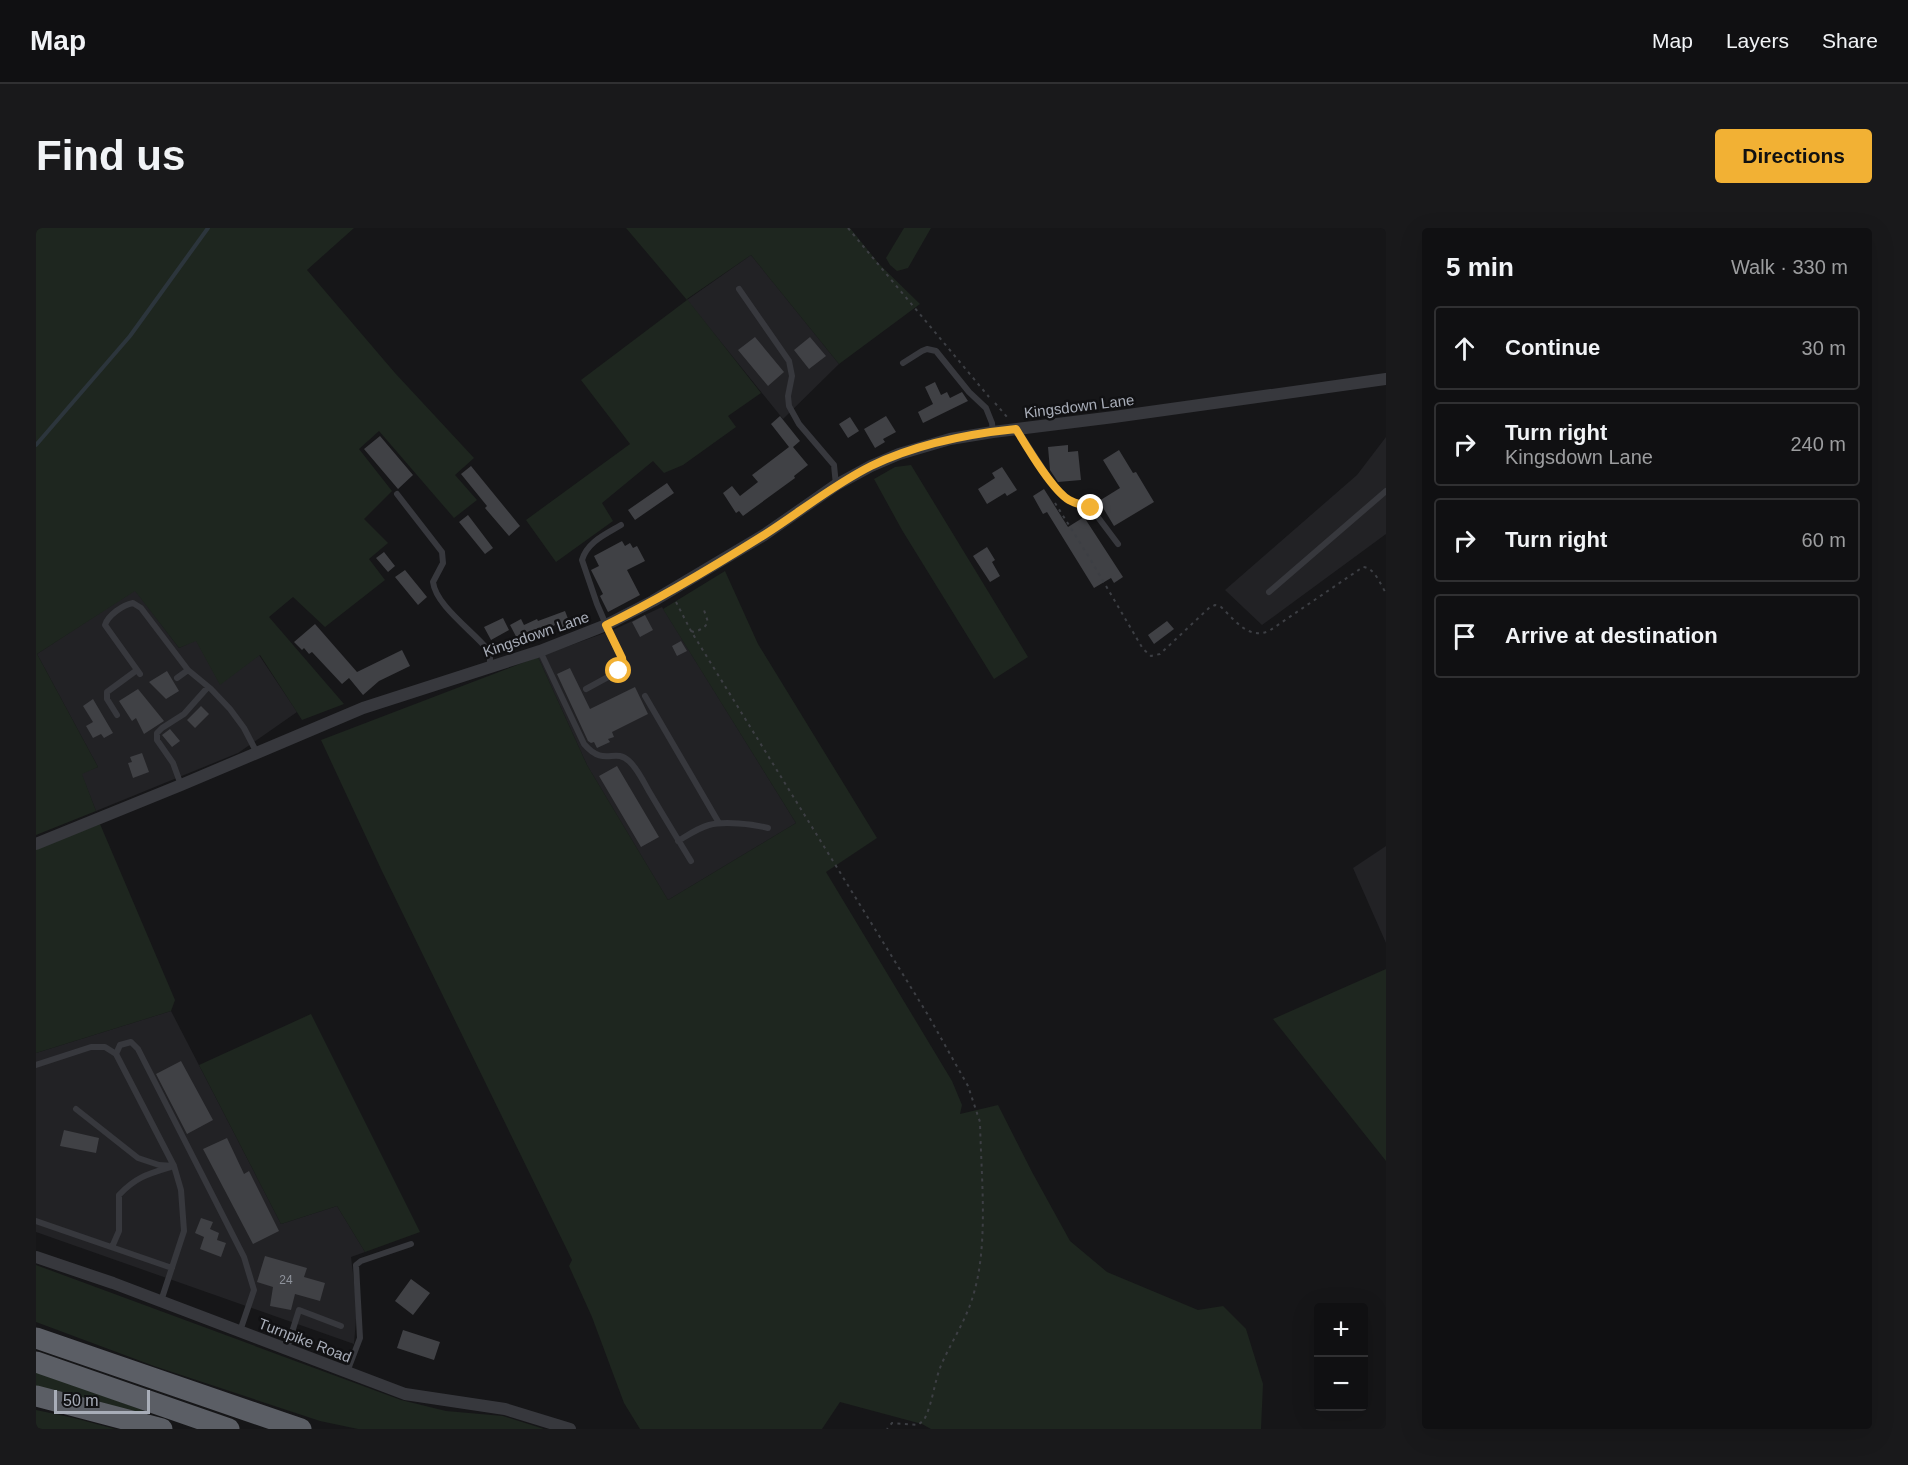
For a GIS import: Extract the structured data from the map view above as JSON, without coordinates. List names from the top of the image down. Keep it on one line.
{"streets":{"street":["Kingsdown Lane","Turnpike Road"]},"house_numbers":["24"],"scale_bar":"50 m","page":{"header":"Map","nav":["Map","Layers","Share"],"buttons":"Directions","title":"Find us","heading":["5 min","Walk · 330 m"],"list":[["Continue","30 m"],["Turn right","Kingsdown Lane","240 m"],["Turn right","60 m"],"Arrive at destination"],"map_buttons":["+","−"],"scale":"50 m"}}
